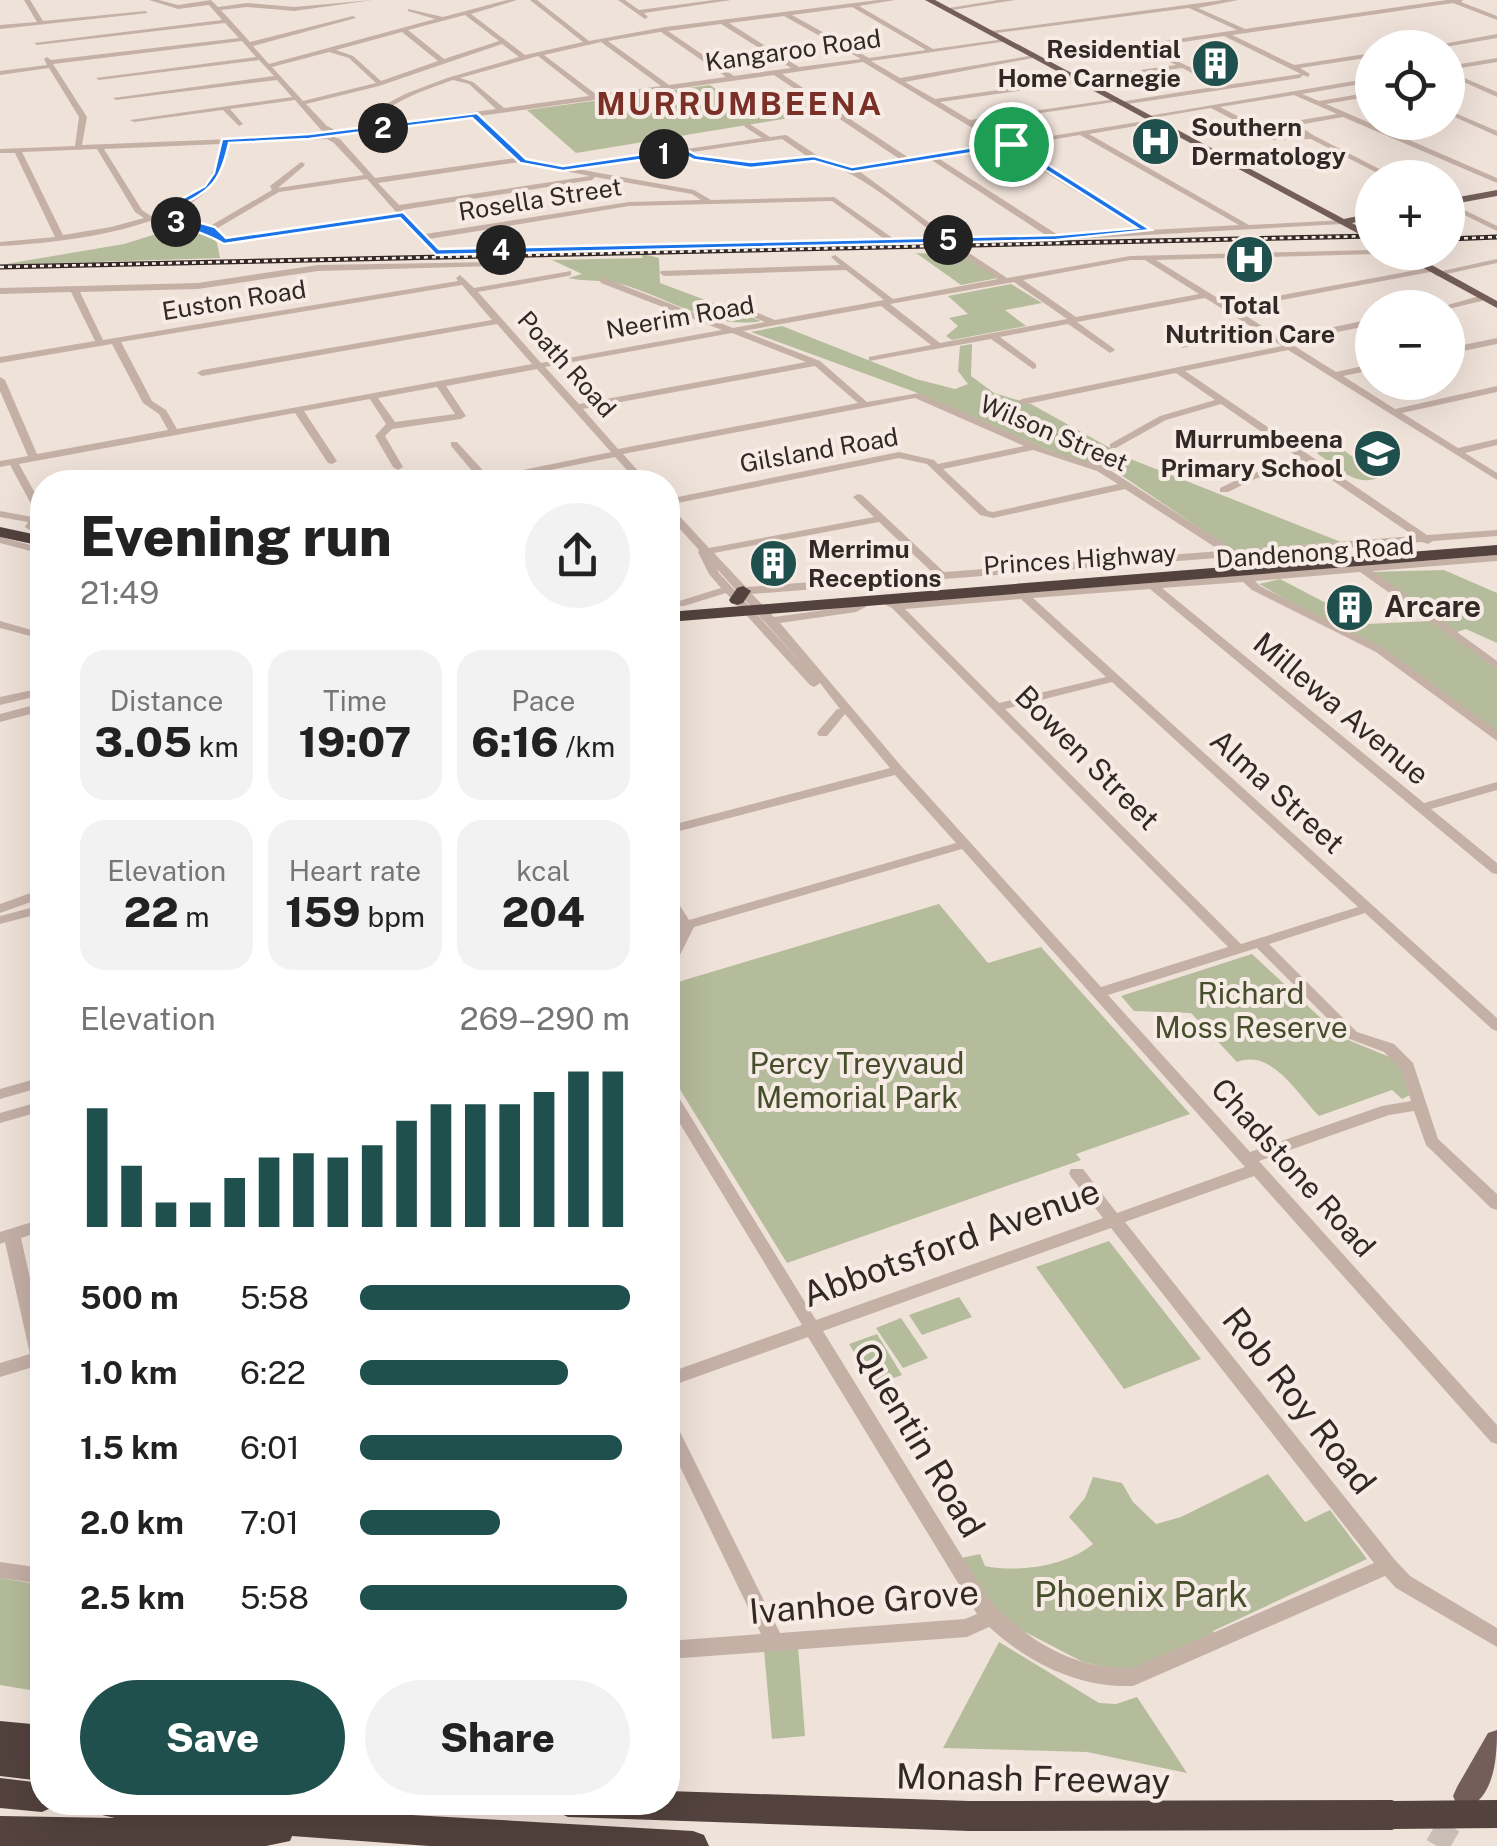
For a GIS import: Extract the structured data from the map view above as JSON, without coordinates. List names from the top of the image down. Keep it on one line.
{"streets":{"highway":["Princes Highway","Monash Freeway"],"street":["Kangaroo Road","Rosella Street","Euston Road","Neerim Road","Poath Road","Wilson Street","Gilsland Road","Dandenong Road","Millewa Avenue","Bowen Street","Alma Street","Chadstone Road","Abbotsford Avenue","Rob Roy Road","Quentin Road","Ivanhoe Grove"]},"crossings":[["Kangaroo Road","Poath Road"],["Rosella Street","Poath Road"],["Euston Road","Poath Road"],["Neerim Road","Poath Road"],["Wilson Street","Gilsland Road"],["Wilson Street","Dandenong Road"],["Dandenong Road","Princes Highway"],["Dandenong Road","Millewa Avenue"],["Dandenong Road","Bowen Street"],["Dandenong Road","Alma Street"],["Dandenong Road","Chadstone Road"],["Princes Highway","Bowen Street"],["Princes Highway","Chadstone Road"],["Chadstone Road","Abbotsford Avenue"],["Abbotsford Avenue","Rob Roy Road"],["Abbotsford Avenue","Quentin Road"],["Rob Roy Road","Ivanhoe Grove"],["Quentin Road","Ivanhoe Grove"]],"districts":["MURRUMBEENA"],"parks":["Richard Moss Reserve","Percy Treyvaud Memorial Park","Phoenix Park"],"places":{"building":["Residential Home Carnegie","Merrimu Receptions","Arcare"],"hospital":["Southern Dermatology","Total Nutrition Care"],"school or university":["Murrumbeena Primary School"]},"page":{"map_buttons":["+","−"],"pins":["2","1","3","5","4"],"heading":["Evening run","21:49"],"stats":[["Distance","3.05 km"],["Time","19:07"],["Pace","6:16 /km"],["Elevation","22 m"],["Heart rate","159 bpm"],["kcal","204"]],"chart":["Elevation","269–290 m"],"list":[{"name":"500 m","note":"5:58"},{"name":"1.0 km","note":"6:22"},{"name":"1.5 km","note":"6:01"},{"name":"2.0 km","note":"7:01"},{"name":"2.5 km","note":"5:58"}],"buttons":["Save","Share"]}}
